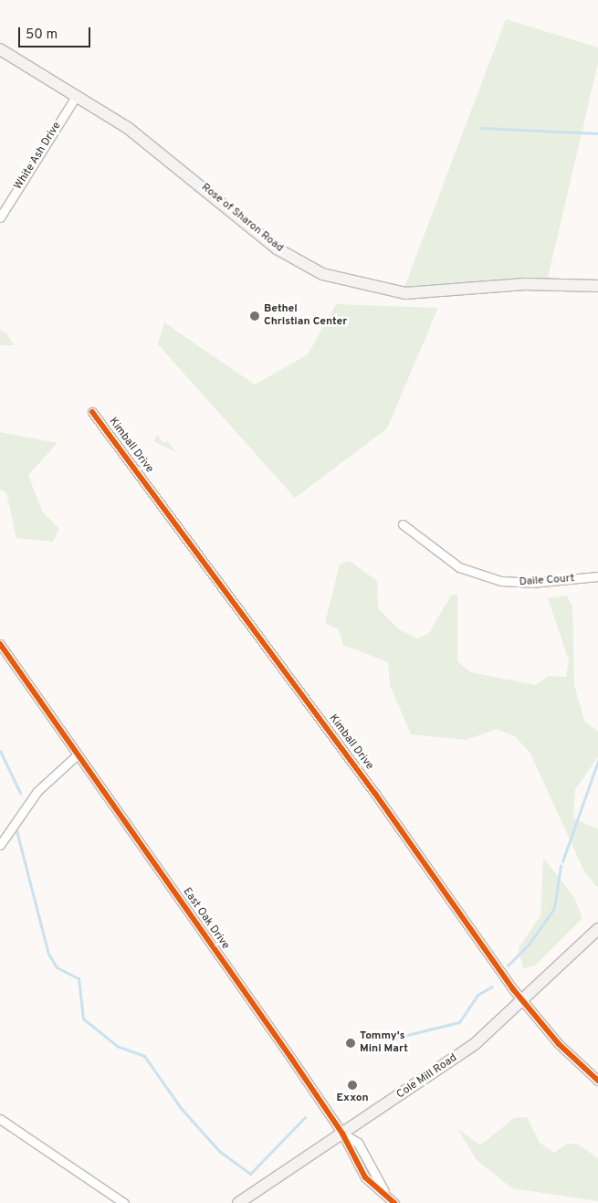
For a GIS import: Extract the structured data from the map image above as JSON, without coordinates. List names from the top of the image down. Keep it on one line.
{"streets":{"street":["White Ash Drive","Rose of Sharon Road","Kimball Drive","Daile Court","East Oak Drive","Cole Mill Road"]},"crossings":[["White Ash Drive","Rose of Sharon Road"],["Kimball Drive","Cole Mill Road"],["East Oak Drive","Cole Mill Road"]],"places":["Bethel Christian Center","Tommy's Mini Mart","Exxon"],"scale_bar":"50 m"}
